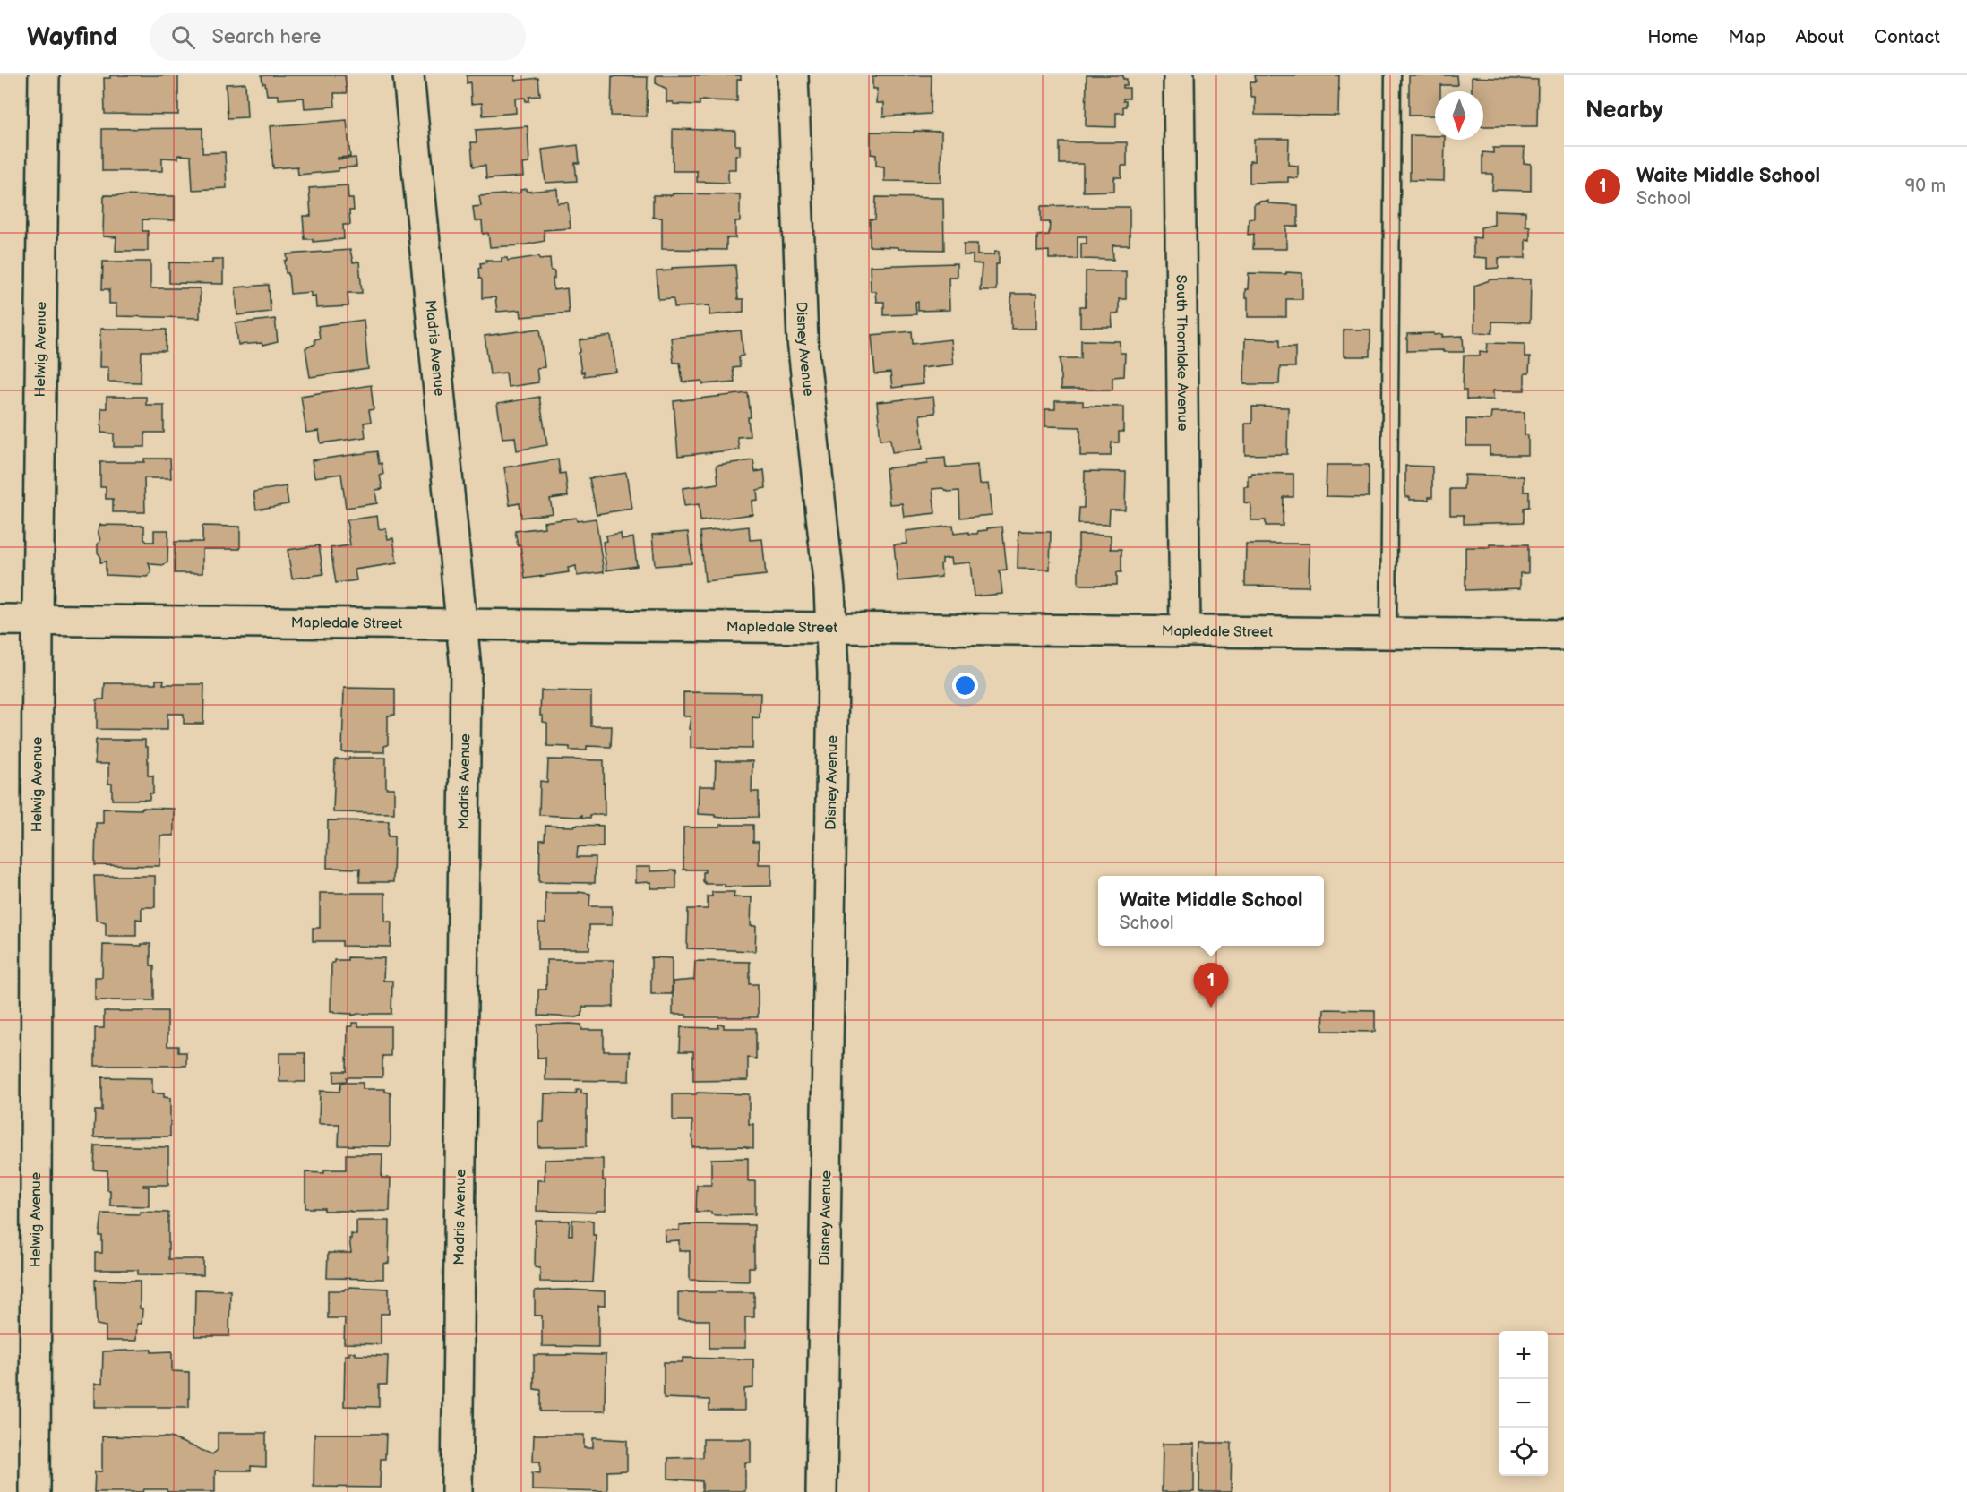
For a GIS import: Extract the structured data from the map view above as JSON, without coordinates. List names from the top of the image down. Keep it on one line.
{"streets":{"street":["Helwig Avenue","Madris Avenue","Disney Avenue","South Thornlake Avenue","Mapledale Street"]},"crossings":[["Helwig Avenue","Mapledale Street"],["Madris Avenue","Mapledale Street"],["Disney Avenue","Mapledale Street"],["South Thornlake Avenue","Mapledale Street"]],"north":"bottom","page":{"header":"Wayfind","search":"Search here","nav":["Home","Map","About","Contact"],"heading":"Nearby","list":[{"mark":"1","name":"Waite Middle School","note":"School","value":"90 m"}],"popup":["Waite Middle School","School"],"pins":"1","map_buttons":["+","−"]}}
